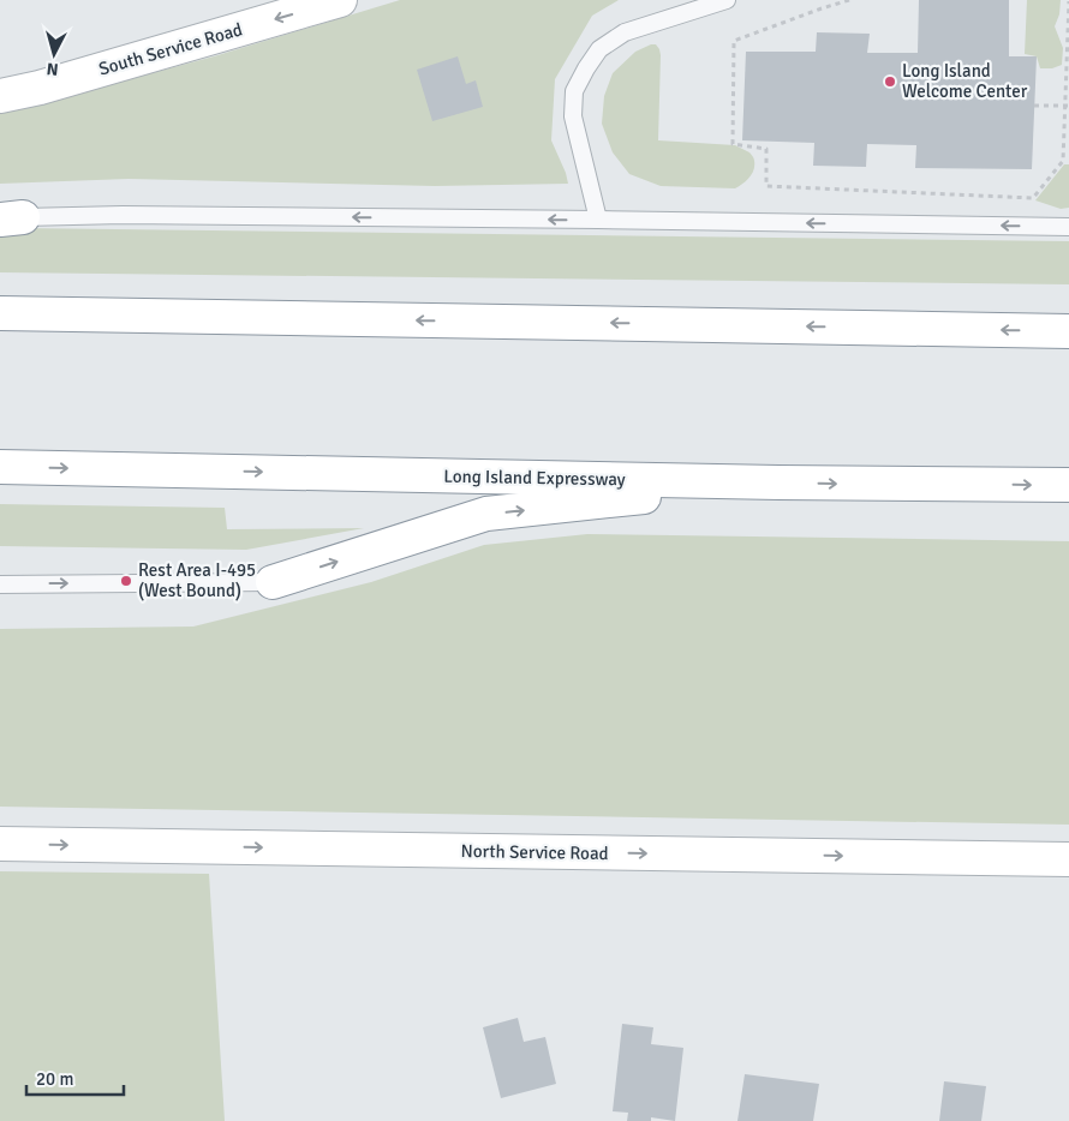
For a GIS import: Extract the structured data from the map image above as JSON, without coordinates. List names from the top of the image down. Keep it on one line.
{"streets":{"main road":["South Service Road","Long Island Expressway","North Service Road"]},"one_way":["North Service Road"],"places":["Long Island Welcome Center","Rest Area I-495 (West Bound)"],"scale_bar":"20 m","north":"bottom"}
